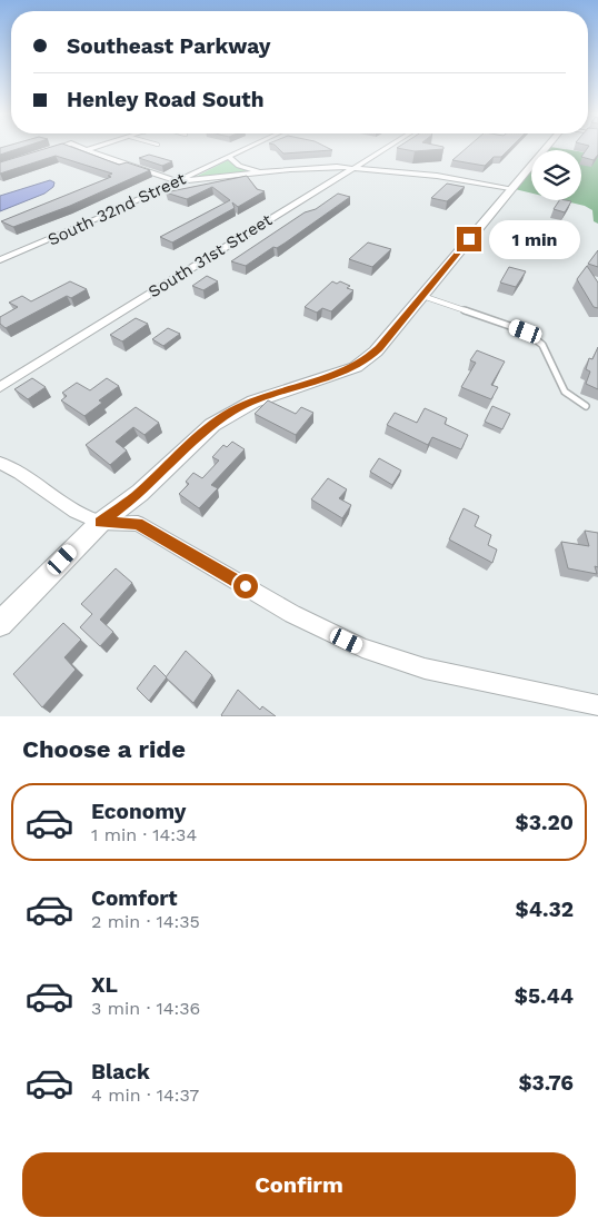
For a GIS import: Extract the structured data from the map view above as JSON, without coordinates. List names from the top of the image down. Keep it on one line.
{"streets":{"street":["South 32nd Street","South 31st Street"]},"page":{"banner":["Southeast Parkway","Henley Road South"],"bubble":"1 min","heading":"Choose a ride","list":[{"name":"Economy","note":"1 min · 14:34","value":"$3.20"},{"name":"Comfort","note":"2 min · 14:35","value":"$4.32"},{"name":"XL","note":"3 min · 14:36","value":"$5.44"},{"name":"Black","note":"4 min · 14:37","value":"$3.76"}],"buttons":"Confirm"}}
